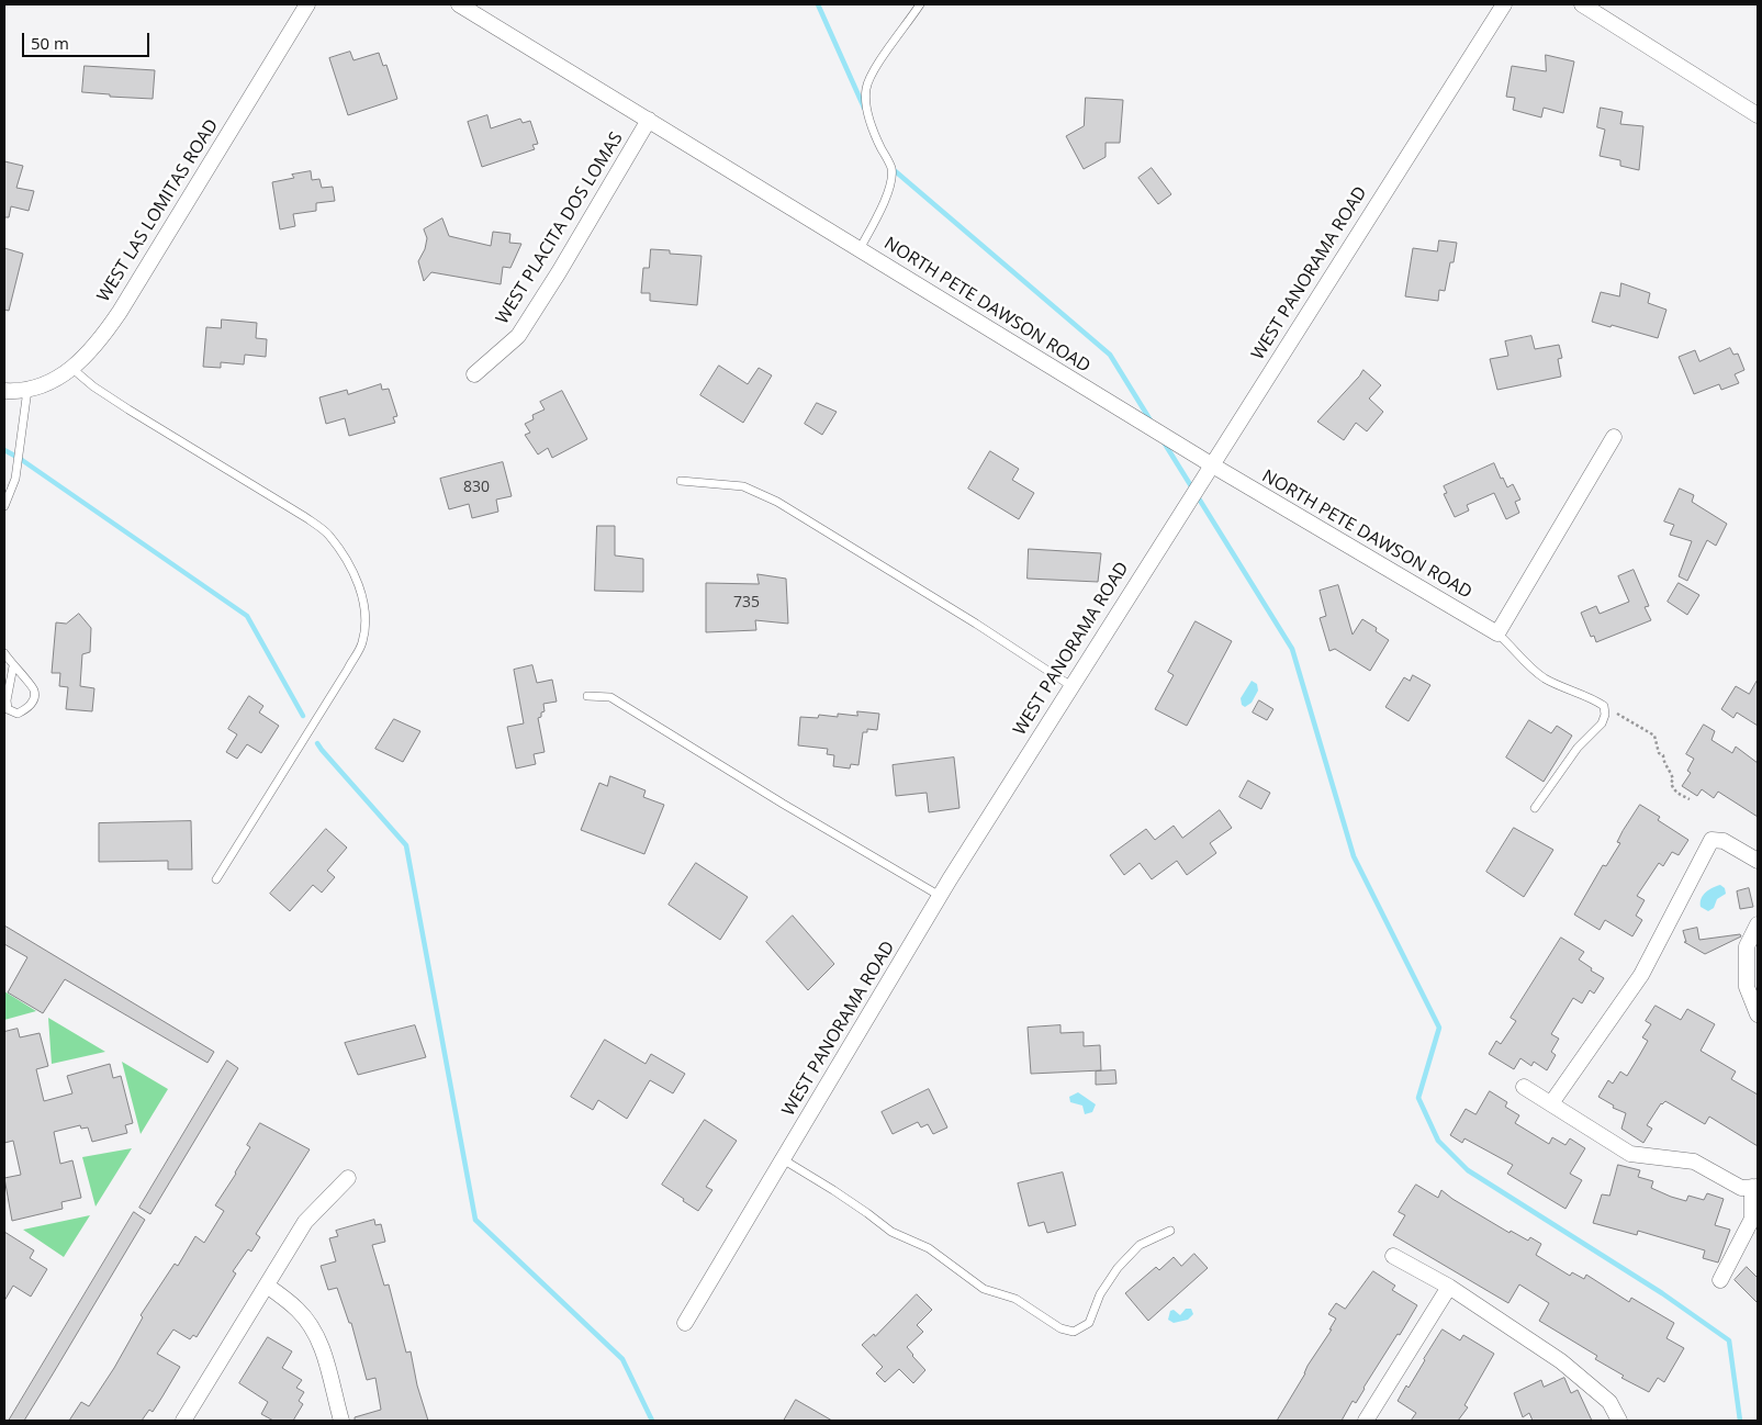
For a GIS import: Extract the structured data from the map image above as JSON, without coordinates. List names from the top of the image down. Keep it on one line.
{"streets":{"street":["WEST LAS LOMITAS ROAD","WEST PLACITA DOS LOMAS","WEST PANORAMA ROAD","NORTH PETE DAWSON ROAD"]},"crossings":[["WEST PLACITA DOS LOMAS","NORTH PETE DAWSON ROAD"],["WEST PANORAMA ROAD","NORTH PETE DAWSON ROAD"]],"house_numbers":["830","735"],"scale_bar":"50 m"}
